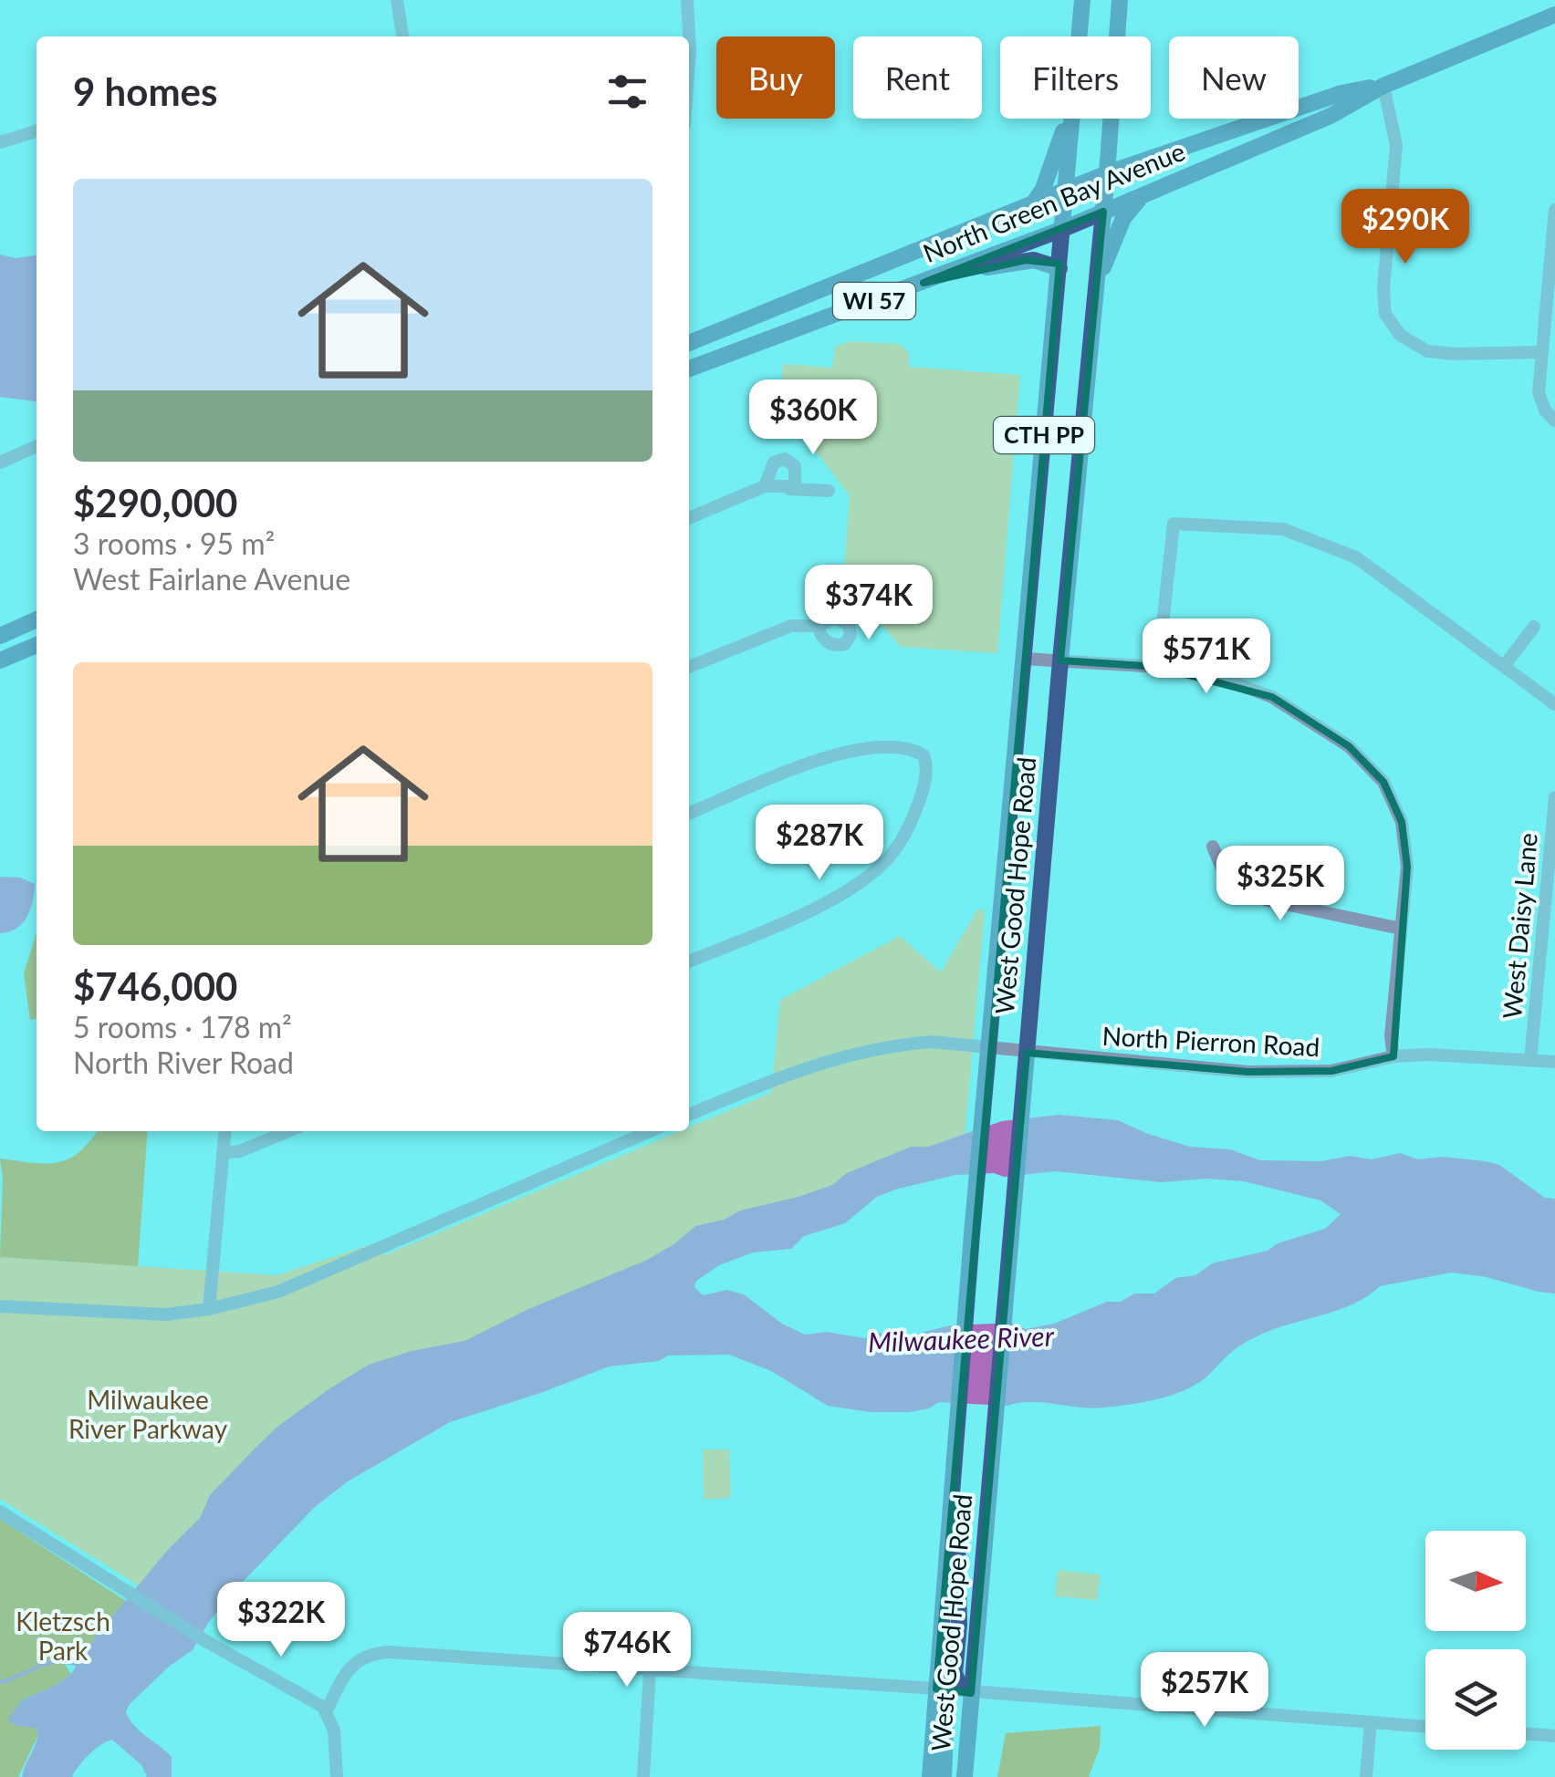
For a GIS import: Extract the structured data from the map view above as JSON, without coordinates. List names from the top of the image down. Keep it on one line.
{"streets":{"main road":["North Green Bay Avenue","WI 57","CTH PP","West Good Hope Road"],"street":["West Daisy Lane","North Pierron Road"]},"crossings":[["North Green Bay Avenue","West Good Hope Road"],["West Good Hope Road","North Pierron Road"],["West Daisy Lane","North Pierron Road"]],"water":["Milwaukee River"],"parks":["Milwaukee River Parkway","Kletzsch Park"],"north":"right","page":{"chip":["Buy","Rent","Filters","New"],"heading":"9 homes","list":[{"name":"$290,000","note":"3 rooms · 95 m² · West Fairlane Avenue"},{"name":"$746,000","note":"5 rooms · 178 m² · North River Road"}],"price":["$290K","$360K","$374K","$571K","$287K","$325K","$322K","$746K","$257K"]}}
